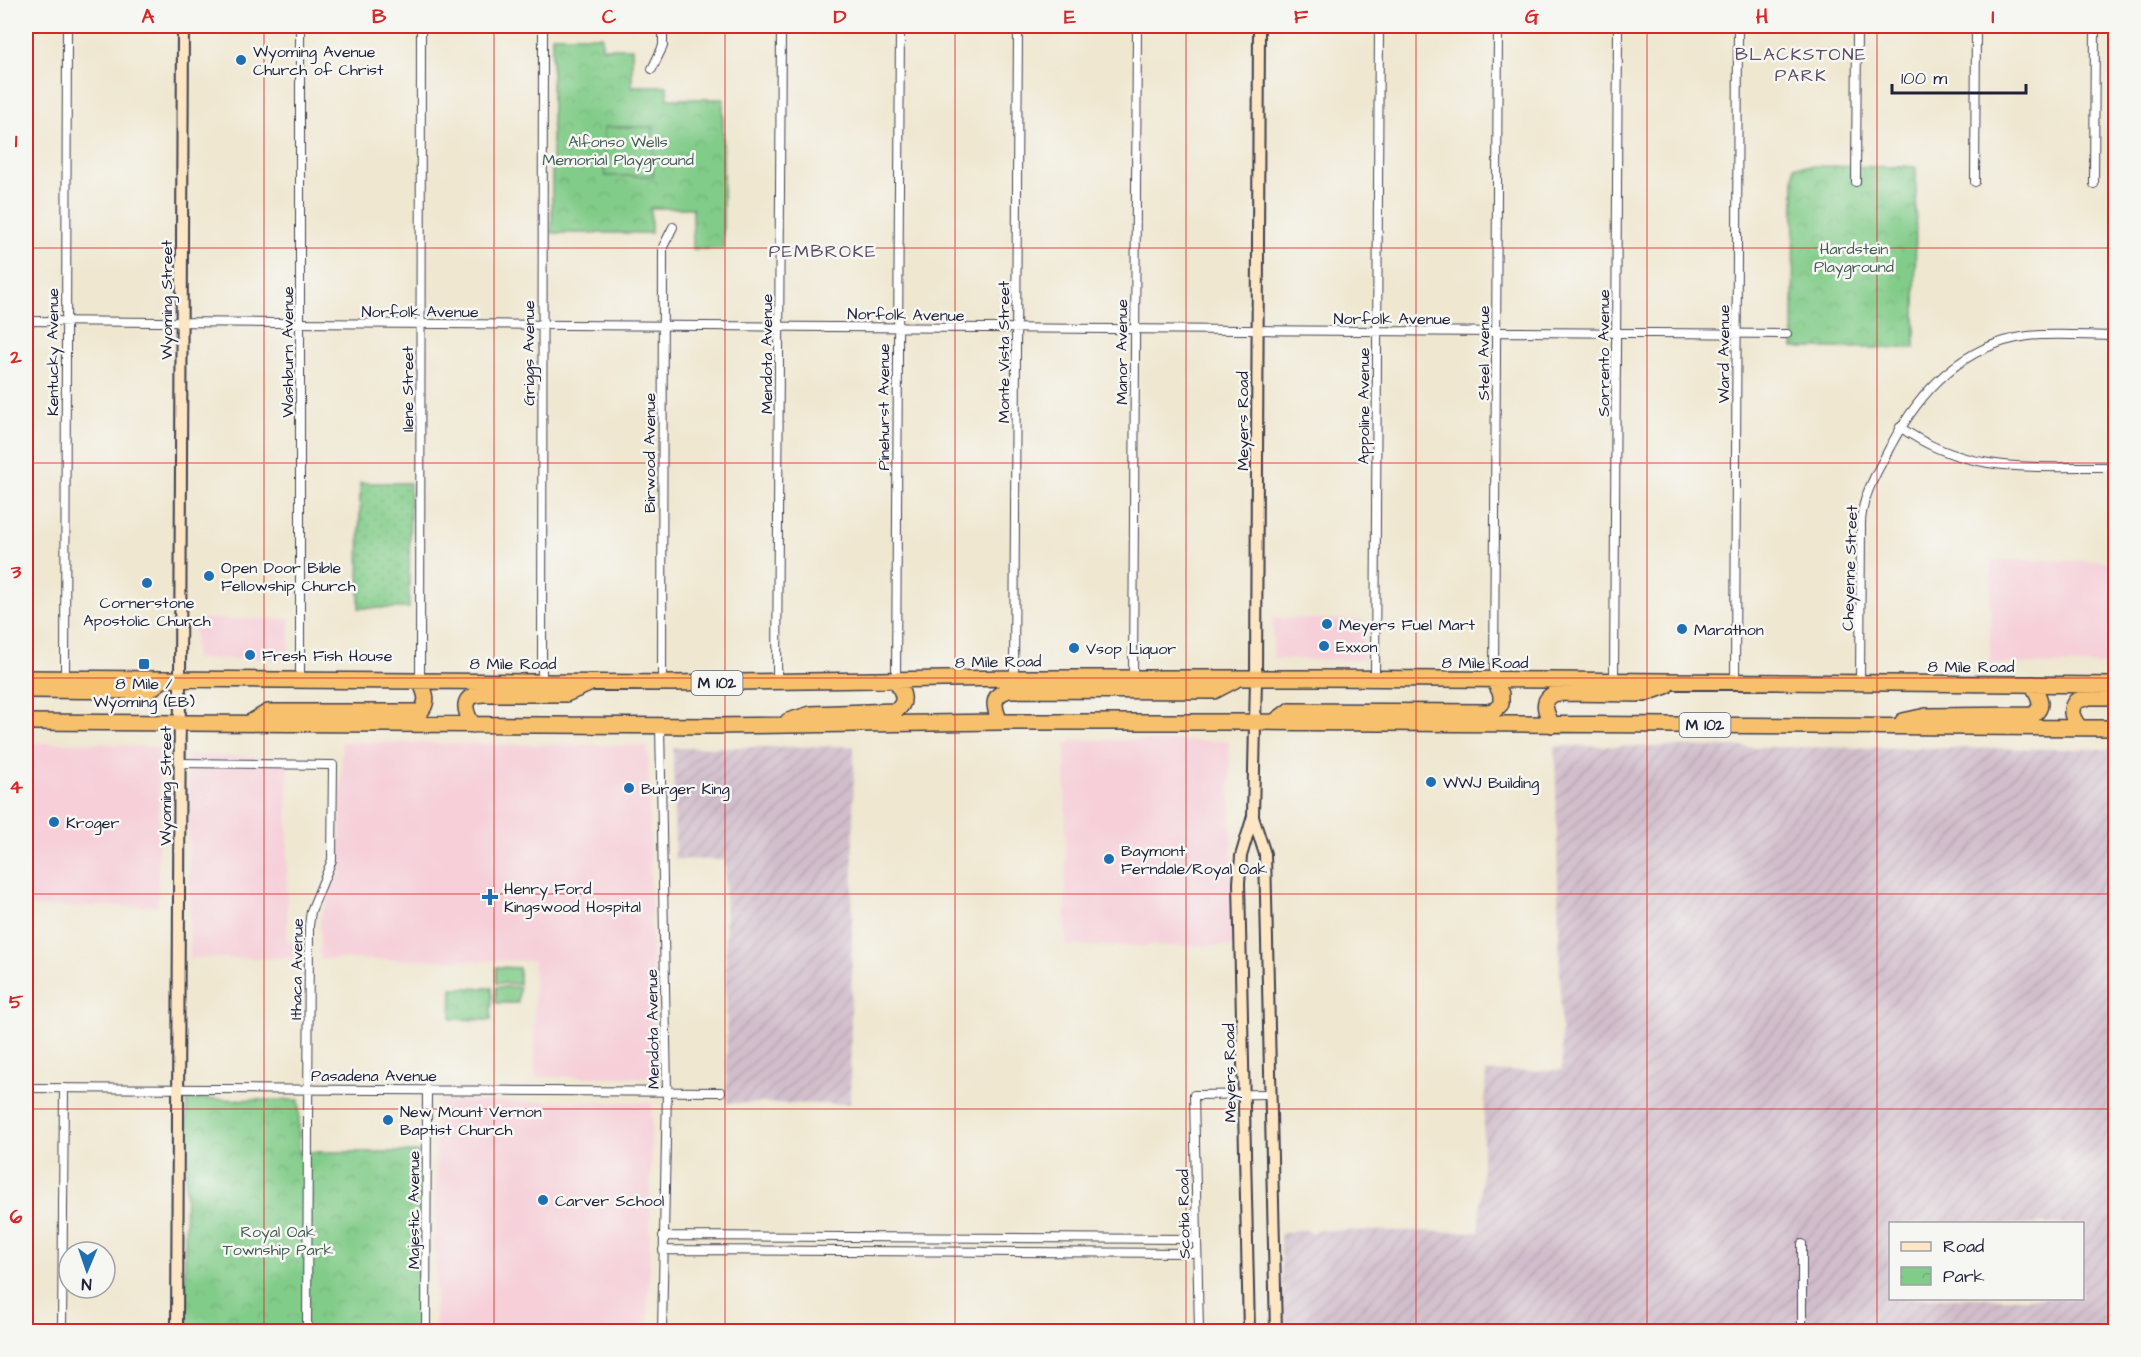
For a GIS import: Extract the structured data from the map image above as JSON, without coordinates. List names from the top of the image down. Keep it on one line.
{"streets":{"highway":["8 Mile Road","M 102"],"street":["Wyoming Street","Norfolk Avenue","Kentucky Avenue","Washburn Avenue","Monte Vista Street","Manor Avenue","Griggs Avenue","Steel Avenue","Sorrento Avenue","Mendota Avenue","Ward Avenue","Ilene Street","Appoline Avenue","Pinehurst Avenue","Meyers Road","Birwood Avenue","Cheyenne Street","Ithaca Avenue","Pasadena Avenue","Majestic Avenue","Scotia Road"]},"crossings":[["Wyoming Street","Norfolk Avenue"],["Wyoming Street","8 Mile Road"],["Wyoming Street","M 102"],["Wyoming Street","Ithaca Avenue"],["Wyoming Street","Pasadena Avenue"],["Norfolk Avenue","Kentucky Avenue"],["Norfolk Avenue","Washburn Avenue"],["Norfolk Avenue","Monte Vista Street"],["Norfolk Avenue","Manor Avenue"],["Norfolk Avenue","Griggs Avenue"],["Norfolk Avenue","Steel Avenue"],["Norfolk Avenue","Sorrento Avenue"],["Norfolk Avenue","Mendota Avenue"],["Norfolk Avenue","Ward Avenue"],["Norfolk Avenue","Ilene Street"],["Norfolk Avenue","Appoline Avenue"],["Norfolk Avenue","Pinehurst Avenue"],["Norfolk Avenue","Meyers Road"],["Norfolk Avenue","Birwood Avenue"],["Kentucky Avenue","8 Mile Road"],["Washburn Avenue","8 Mile Road"],["Monte Vista Street","8 Mile Road"],["Manor Avenue","8 Mile Road"],["Griggs Avenue","8 Mile Road"],["Steel Avenue","8 Mile Road"],["Sorrento Avenue","8 Mile Road"],["Mendota Avenue","8 Mile Road"],["Mendota Avenue","M 102"],["Mendota Avenue","Pasadena Avenue"],["Ward Avenue","8 Mile Road"],["Ilene Street","8 Mile Road"],["Appoline Avenue","8 Mile Road"],["Pinehurst Avenue","8 Mile Road"],["Meyers Road","8 Mile Road"],["Meyers Road","M 102"],["Meyers Road","Scotia Road"],["Birwood Avenue","8 Mile Road"],["Cheyenne Street","8 Mile Road"],["Ithaca Avenue","Pasadena Avenue"],["Pasadena Avenue","Majestic Avenue"]],"districts":["BLACKSTONE PARK","PEMBROKE"],"parks":["Alfonso Wells Memorial Playground","Hardstein Playground","Royal Oak Township Park"],"places":{"other":["Wyoming Avenue Church of Christ","Open Door Bible Fellowship Church","Cornerstone Apostolic Church","Meyers Fuel Mart","Marathon","Exxon","Vsop Liquor","Fresh Fish House","WWJ Building","Burger King","Kroger","Baymont Ferndale/Royal Oak","New Mount Vernon Baptist Church","Carver School"],"transit":["8 Mile / Wyoming (EB)"],"health":["Henry Ford Kingswood Hospital"]},"legend":["Road","Park"],"scale_bar":"100 m","north":"bottom","grid":{"columns":["A","B","C","D","E","F","G","H","I"],"rows":["1","2","3","4","5","6"]}}
